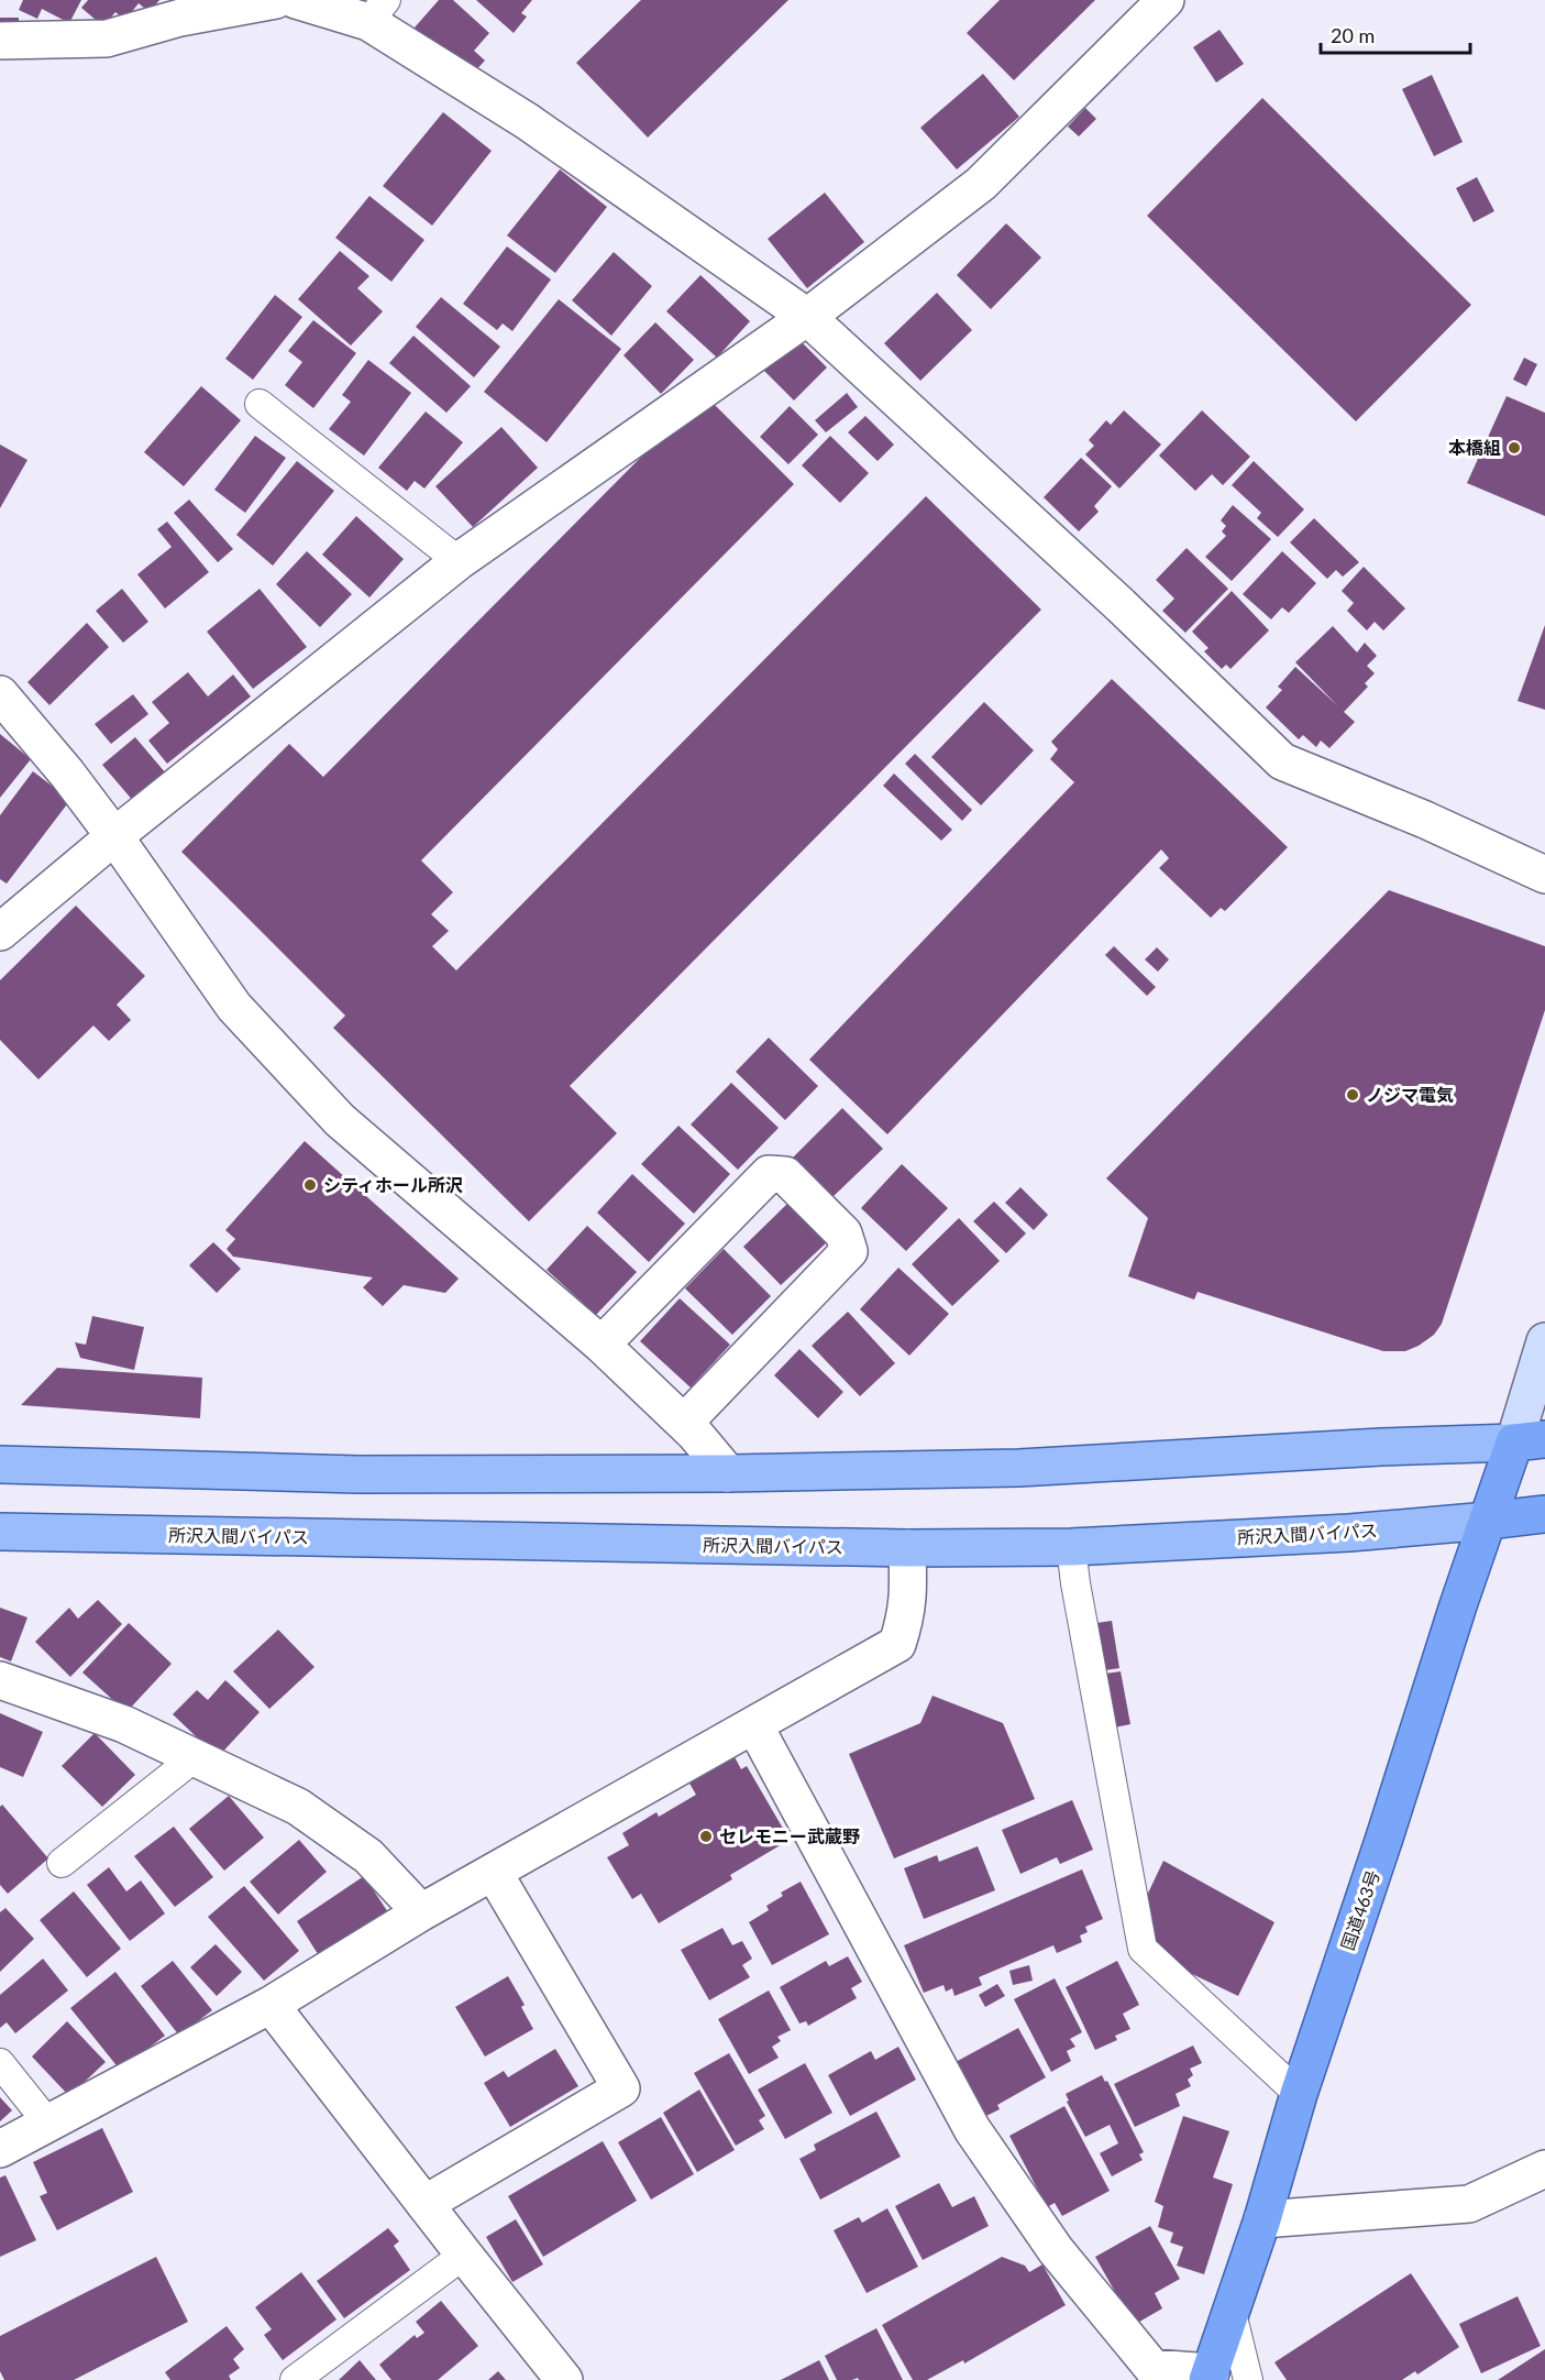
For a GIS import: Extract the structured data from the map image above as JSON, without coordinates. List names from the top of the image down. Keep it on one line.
{"streets":{"highway":["所沢入間バイパス","国道463号"]},"crossings":[["所沢入間バイパス","国道463号"]],"places":["本橋組","ノジマ電気","シティホール所沢","セレモニー武蔵野"],"scale_bar":"20 m"}
